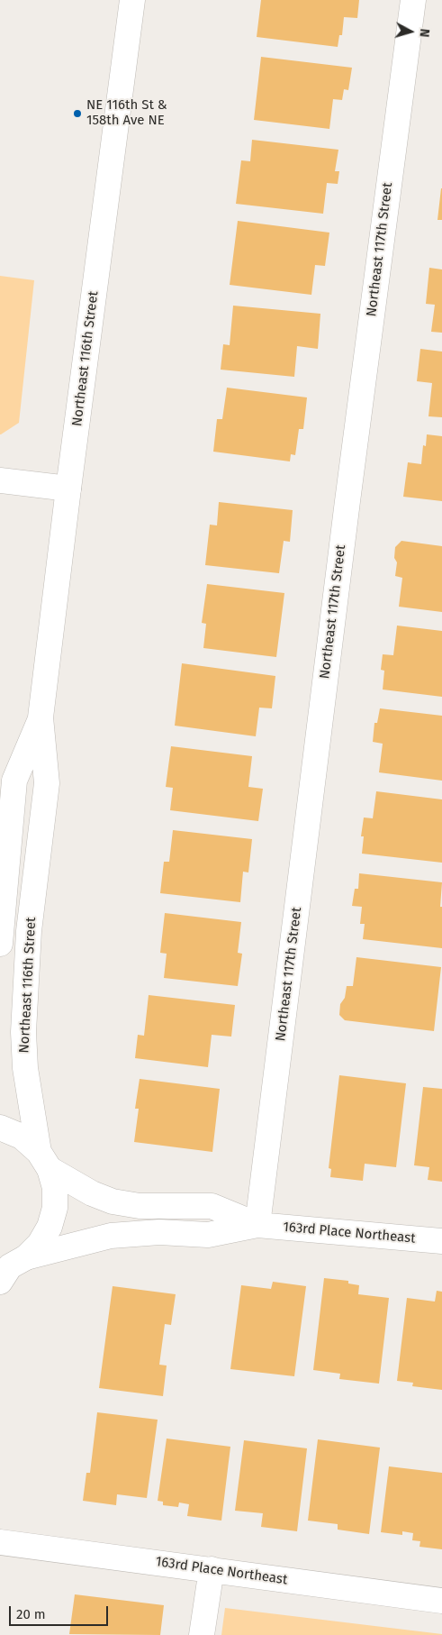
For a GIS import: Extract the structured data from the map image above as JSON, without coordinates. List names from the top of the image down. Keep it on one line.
{"streets":{"street":["Northeast 117th Street","Northeast 116th Street","163rd Place Northeast"]},"crossings":[["Northeast 117th Street","163rd Place Northeast"],["Northeast 116th Street","163rd Place Northeast"]],"places":["NE 116th St & 158th Ave NE"],"scale_bar":"20 m","north":"right"}
